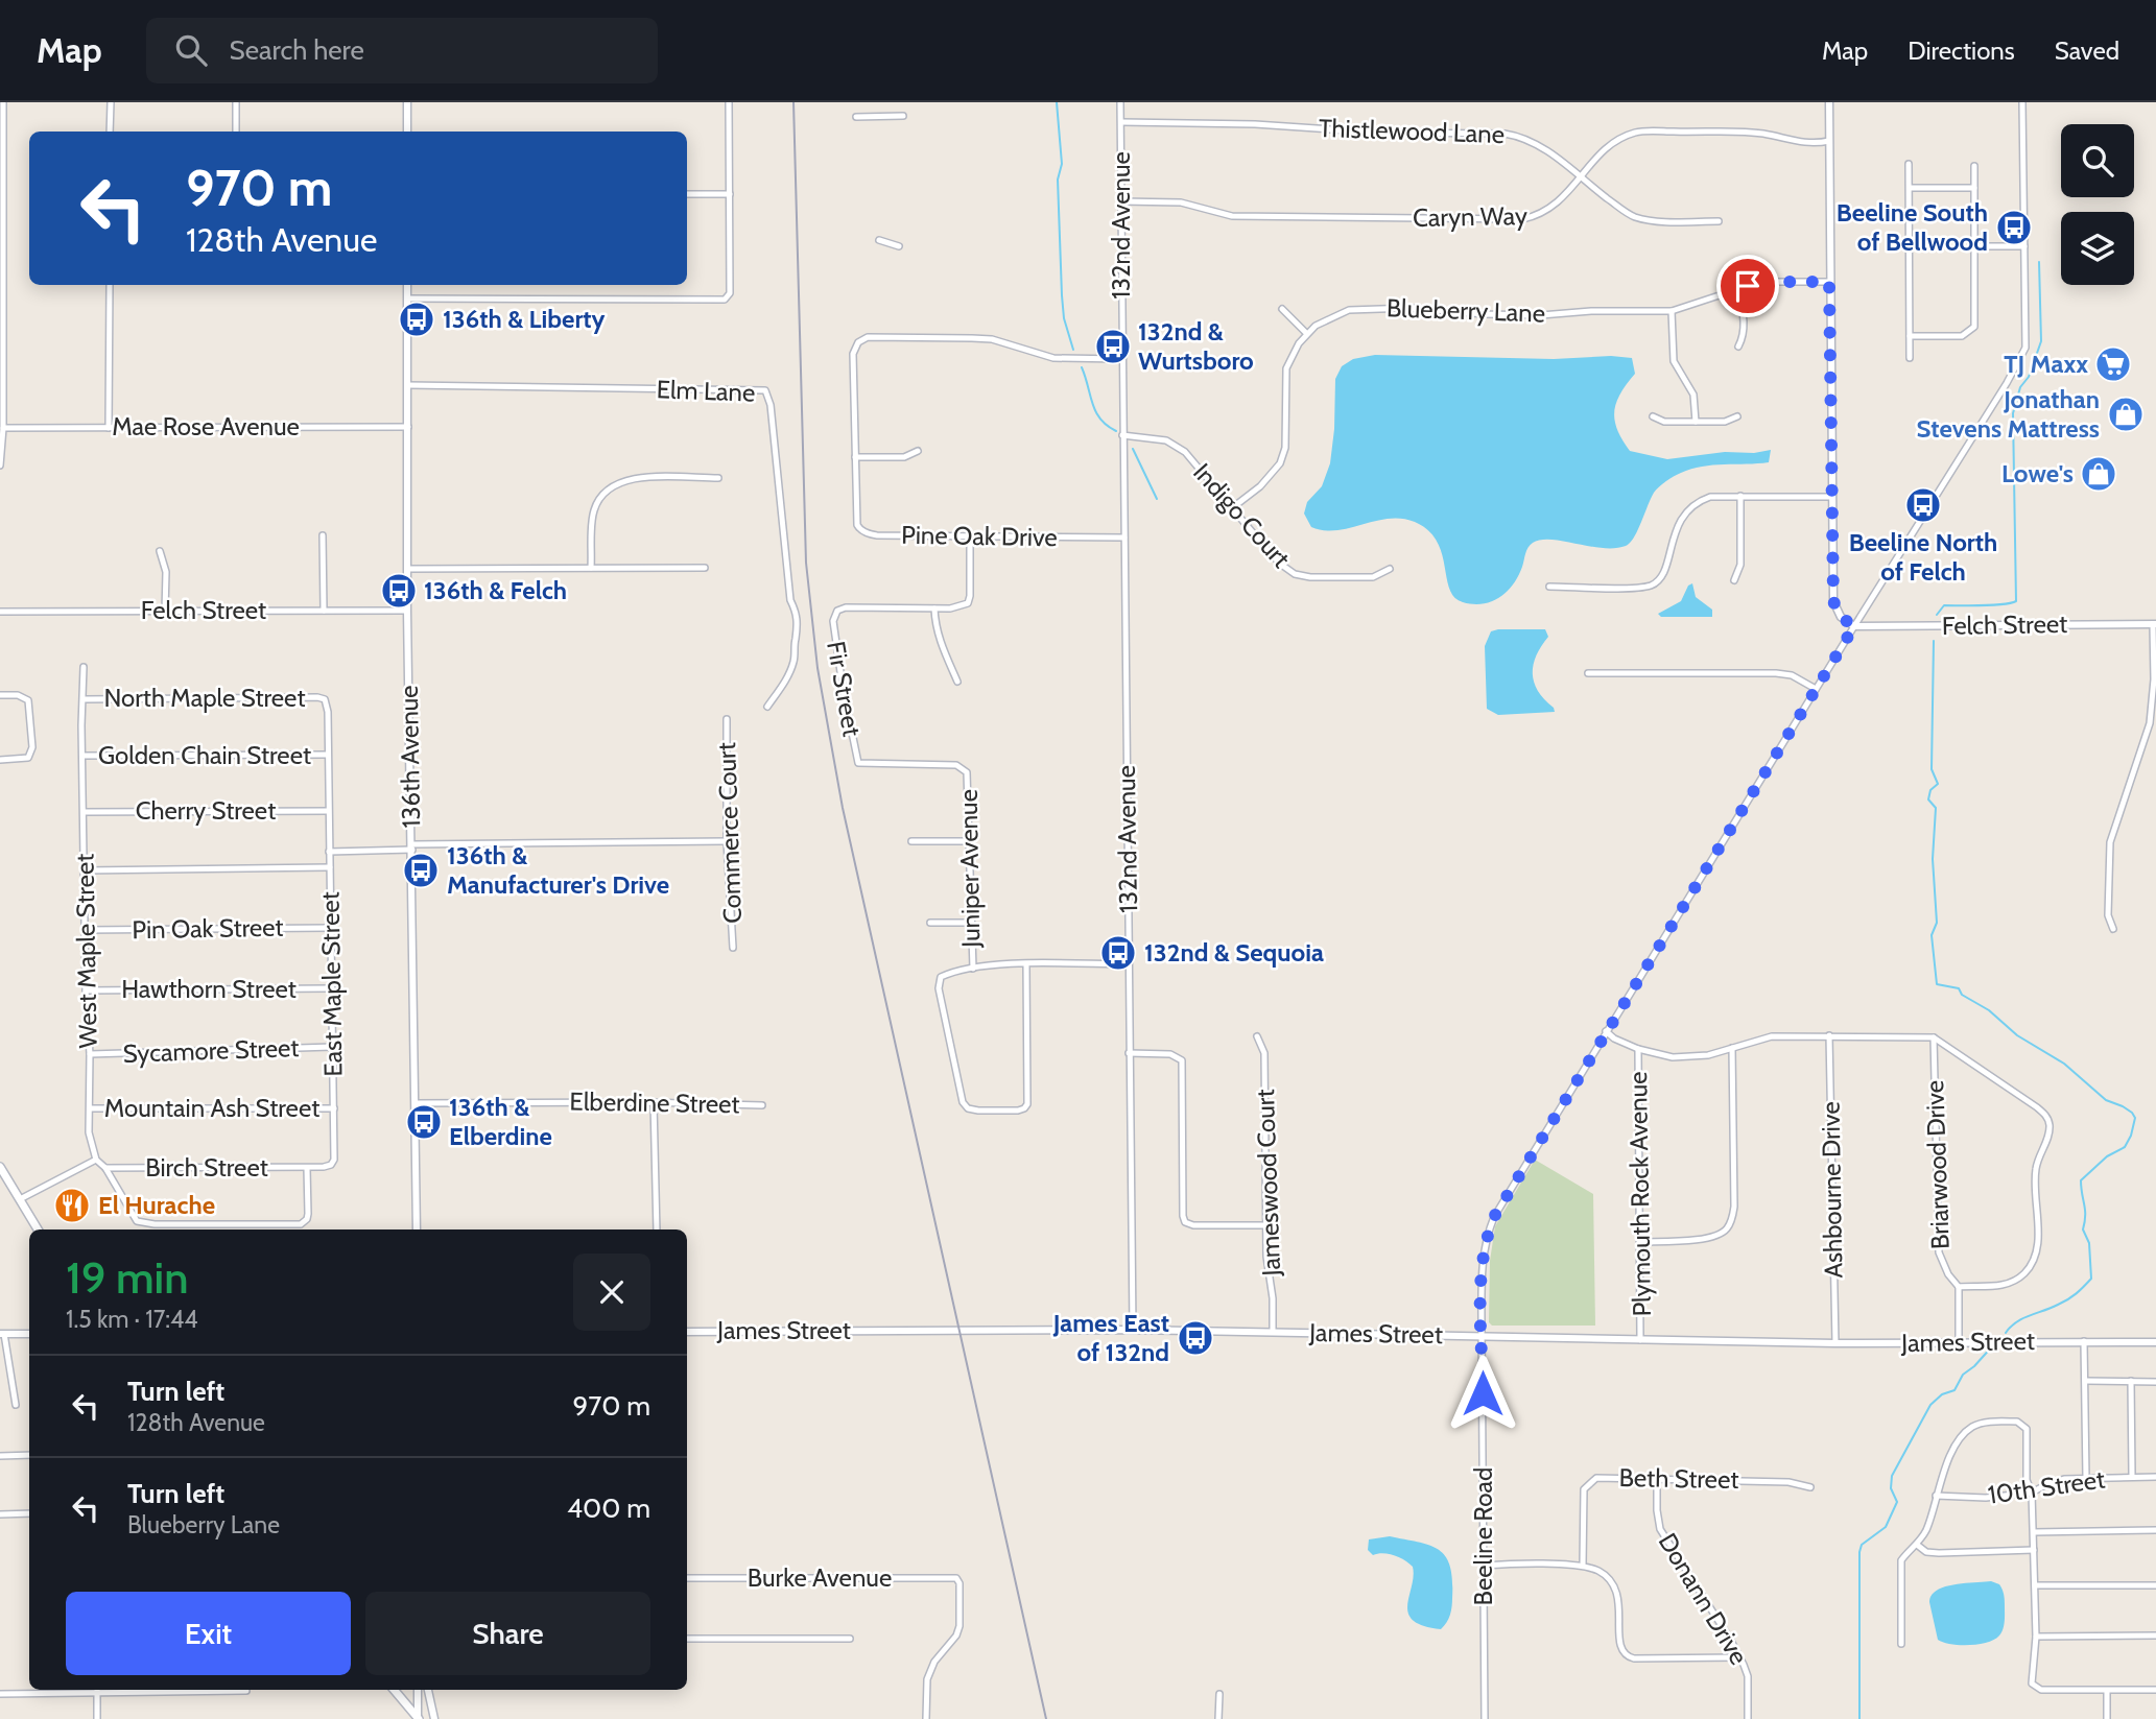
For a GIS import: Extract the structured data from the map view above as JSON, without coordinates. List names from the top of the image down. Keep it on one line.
{"streets":{"street":["Thistlewood Lane","Caryn Way","132nd Avenue","Blueberry Lane","Elm Lane","Mae Rose Avenue","Indigo Court","Pine Oak Drive","Felch Street","Fir Street","North Maple Street","Golden Chain Street","136th Avenue","Cherry Street","Commerce Court","Juniper Avenue","Pin Oak Street","West Maple Street","East Maple Street","Hawthorn Street","Sycamore Street","Elberdine Street","Mountain Ash Street","Briarwood Drive","Birch Street","Jameswood Court","Ashbourne Drive","Plymouth Rock Avenue","James Street","Beth Street","10th Street","Beeline Road","Burke Avenue","Donann Drive"]},"crossings":[["Thistlewood Lane","Caryn Way"],["Thistlewood Lane","132nd Avenue"],["Caryn Way","132nd Avenue"],["132nd Avenue","Indigo Court"],["132nd Avenue","Pine Oak Drive"],["132nd Avenue","James Street"],["Elm Lane","136th Avenue"],["Mae Rose Avenue","136th Avenue"],["Felch Street","136th Avenue"],["Felch Street","Beeline Road"],["Fir Street","Juniper Avenue"],["North Maple Street","West Maple Street"],["North Maple Street","East Maple Street"],["Golden Chain Street","West Maple Street"],["Golden Chain Street","East Maple Street"],["136th Avenue","Elberdine Street"],["Cherry Street","West Maple Street"],["Cherry Street","East Maple Street"],["Pin Oak Street","West Maple Street"],["Pin Oak Street","East Maple Street"],["West Maple Street","Hawthorn Street"],["West Maple Street","Sycamore Street"],["West Maple Street","Mountain Ash Street"],["East Maple Street","Hawthorn Street"],["East Maple Street","Sycamore Street"],["East Maple Street","Mountain Ash Street"],["East Maple Street","Birch Street"],["Jameswood Court","James Street"],["Ashbourne Drive","James Street"],["Plymouth Rock Avenue","James Street"],["James Street","Beeline Road"],["Beth Street","Donann Drive"]],"places":{"bus stop":["Beeline South of Bellwood","136th & Liberty","132nd & Wurtsboro","Beeline North of Felch","136th & Felch","136th & Manufacturer's Drive","132nd & Sequoia","136th & Elberdine","James East of 132nd"],"supermarket":["TJ Maxx"],"shop":["Jonathan Stevens Mattress","Lowe's"],"restaurant":["El Hurache"]},"page":{"header":"Map","search":"Search here","nav":["Map","Directions","Saved"],"turn":["970 m","128th Avenue"],"heading":["19 min","1.5 km · 17:44"],"list":[{"name":"Turn left","note":"128th Avenue","value":"970 m"},{"name":"Turn left","note":"Blueberry Lane","value":"400 m"}],"buttons":["Exit","Share"]}}
